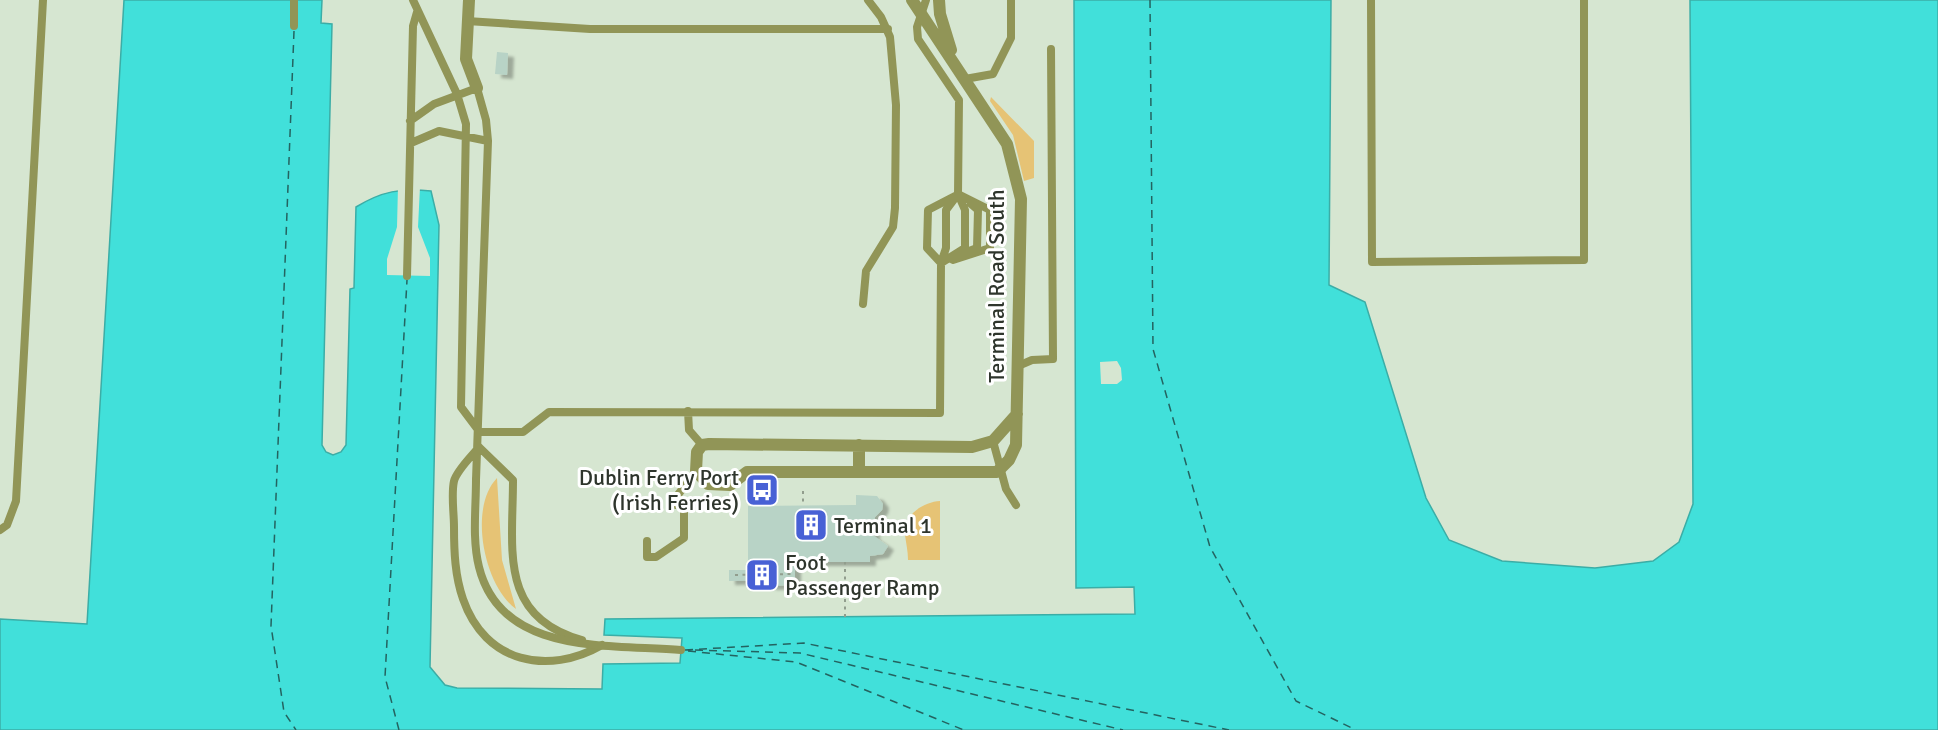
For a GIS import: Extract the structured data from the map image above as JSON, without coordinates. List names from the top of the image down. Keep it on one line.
{"streets":{"street":["Terminal Road South"]},"places":{"bus stop":["Dublin Ferry Port (Irish Ferries)"],"building":["Terminal 1","Foot Passenger Ramp"]}}
